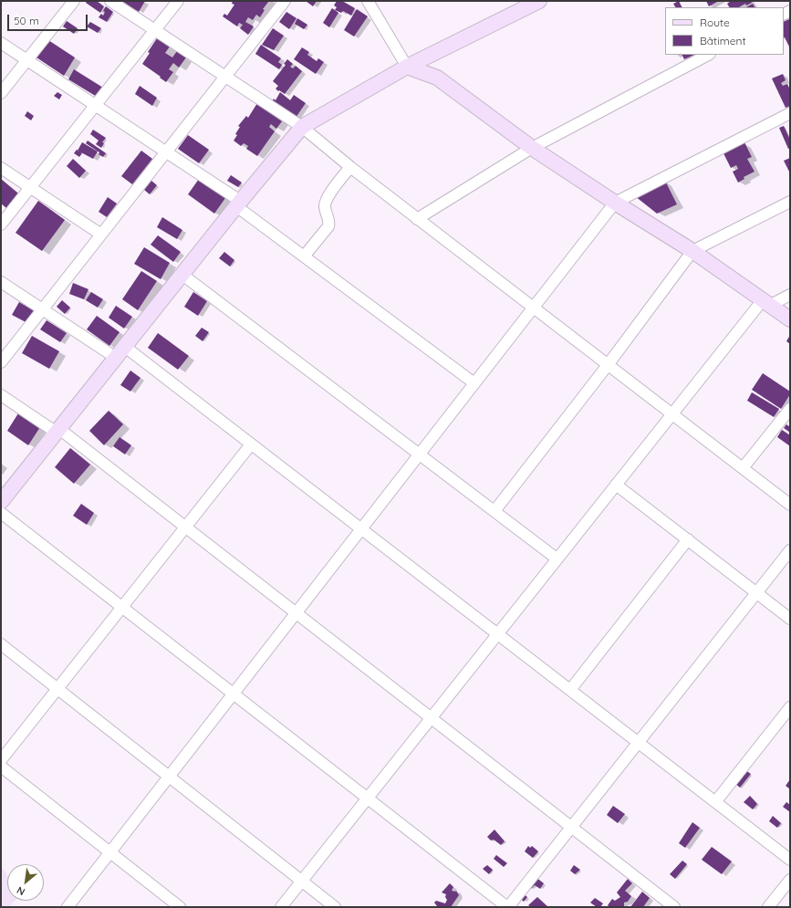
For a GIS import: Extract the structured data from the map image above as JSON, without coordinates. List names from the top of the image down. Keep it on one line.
{"legend":["Route","Bâtiment"],"scale_bar":"50 m","north":"bottom left"}
